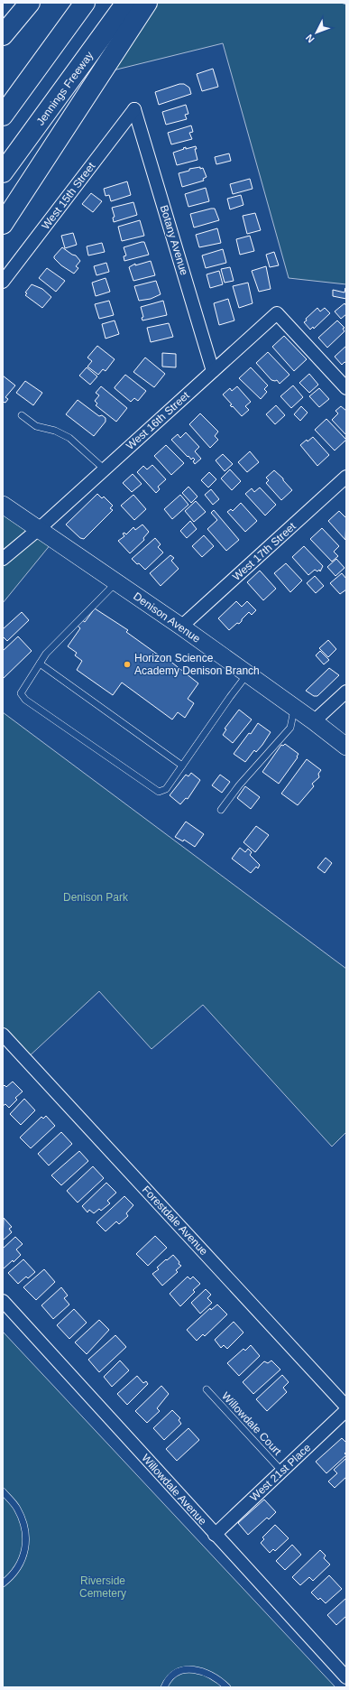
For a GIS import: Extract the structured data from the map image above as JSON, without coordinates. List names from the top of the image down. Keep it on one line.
{"streets":{"highway":["Jennings Freeway"],"main road":["Denison Avenue"],"street":["West 15th Street","Botany Avenue","West 16th Street","West 17th Street","Forestdale Avenue","West 21st Place","Willowdale Avenue"],"lane":["Willowdale Court"]},"crossings":[["West 15th Street","Botany Avenue"],["Botany Avenue","West 16th Street"],["West 16th Street","Denison Avenue"],["West 17th Street","Denison Avenue"],["Willowdale Court","West 21st Place"],["West 21st Place","Willowdale Avenue"]],"parks":["Denison Park","Riverside Cemetery"],"places":["Horizon Science Academy Denison Branch"],"north":"bottom left"}
